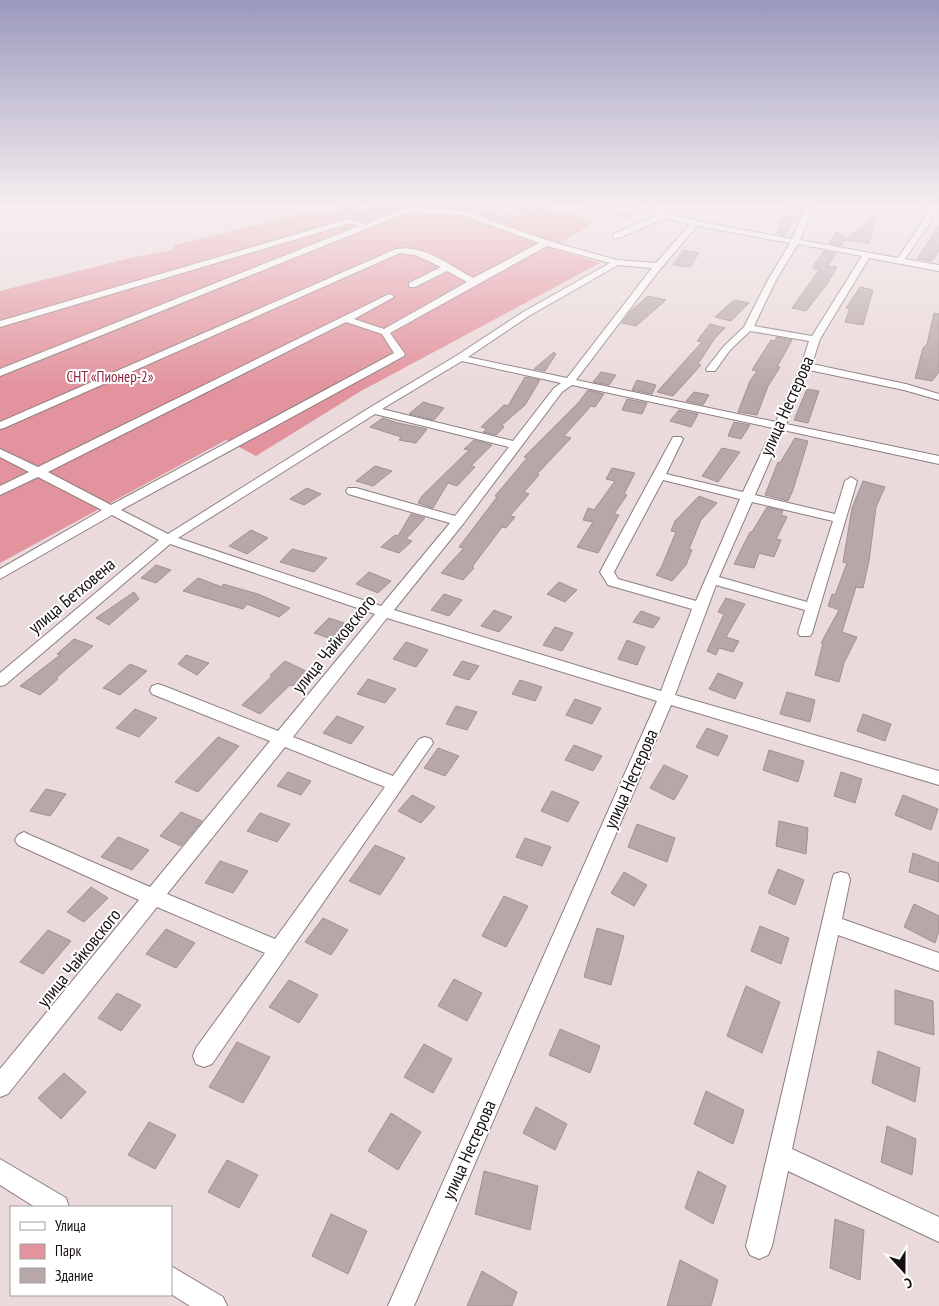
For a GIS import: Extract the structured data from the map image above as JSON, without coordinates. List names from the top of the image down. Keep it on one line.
{"streets":{"street":["улица Нестерова","улица Бетховена","улица Чайковского"]},"parks":["СНТ «Пионер-2»"],"legend":["Улица","Парк","Здание"],"north":"bottom"}
